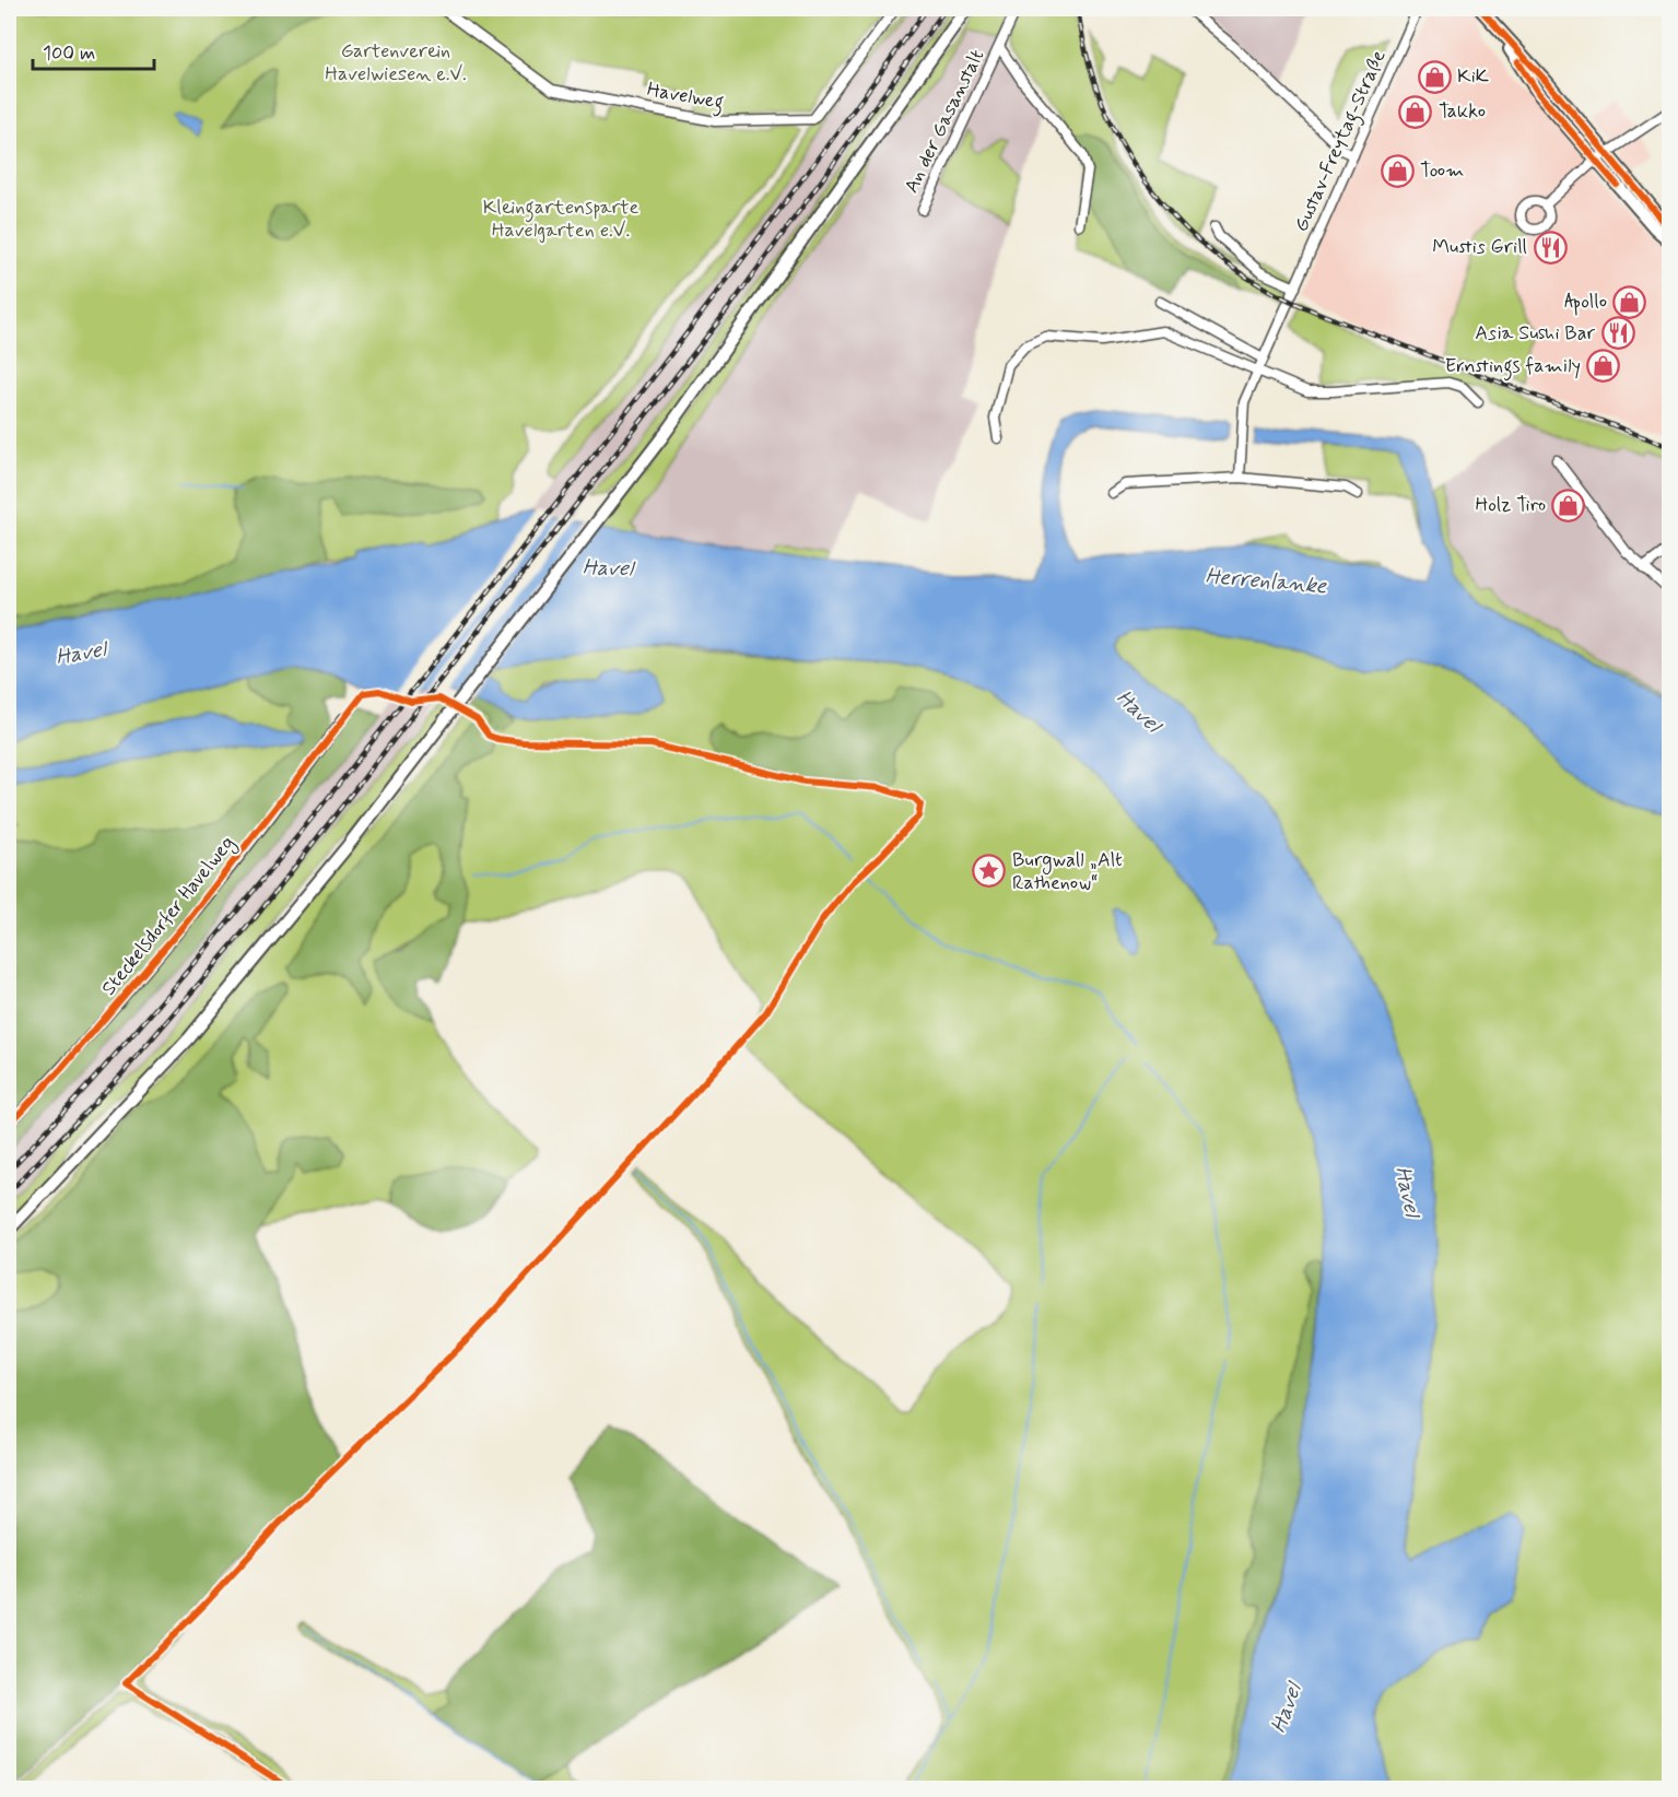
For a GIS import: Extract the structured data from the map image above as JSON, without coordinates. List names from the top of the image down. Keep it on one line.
{"streets":{"street":["Havelweg","An der Gasanstalt","Gustav-Freytag-Straße","Steckelsdorfer Havelweg"]},"water":["Havel","Herrenlanke"],"parks":["Gartenverein Havelwiesen e.V.","Kleingartensparte Havelgarten e.V."],"places":{"shop":["KiK","Takko","Toom","Apollo","Ernstings family","Holz Tiro"],"restaurant":["Mustis Grill","Asia Sushi Bar"],"place":["Burgwall „Alt Rathenow“"]},"scale_bar":"100 m"}
